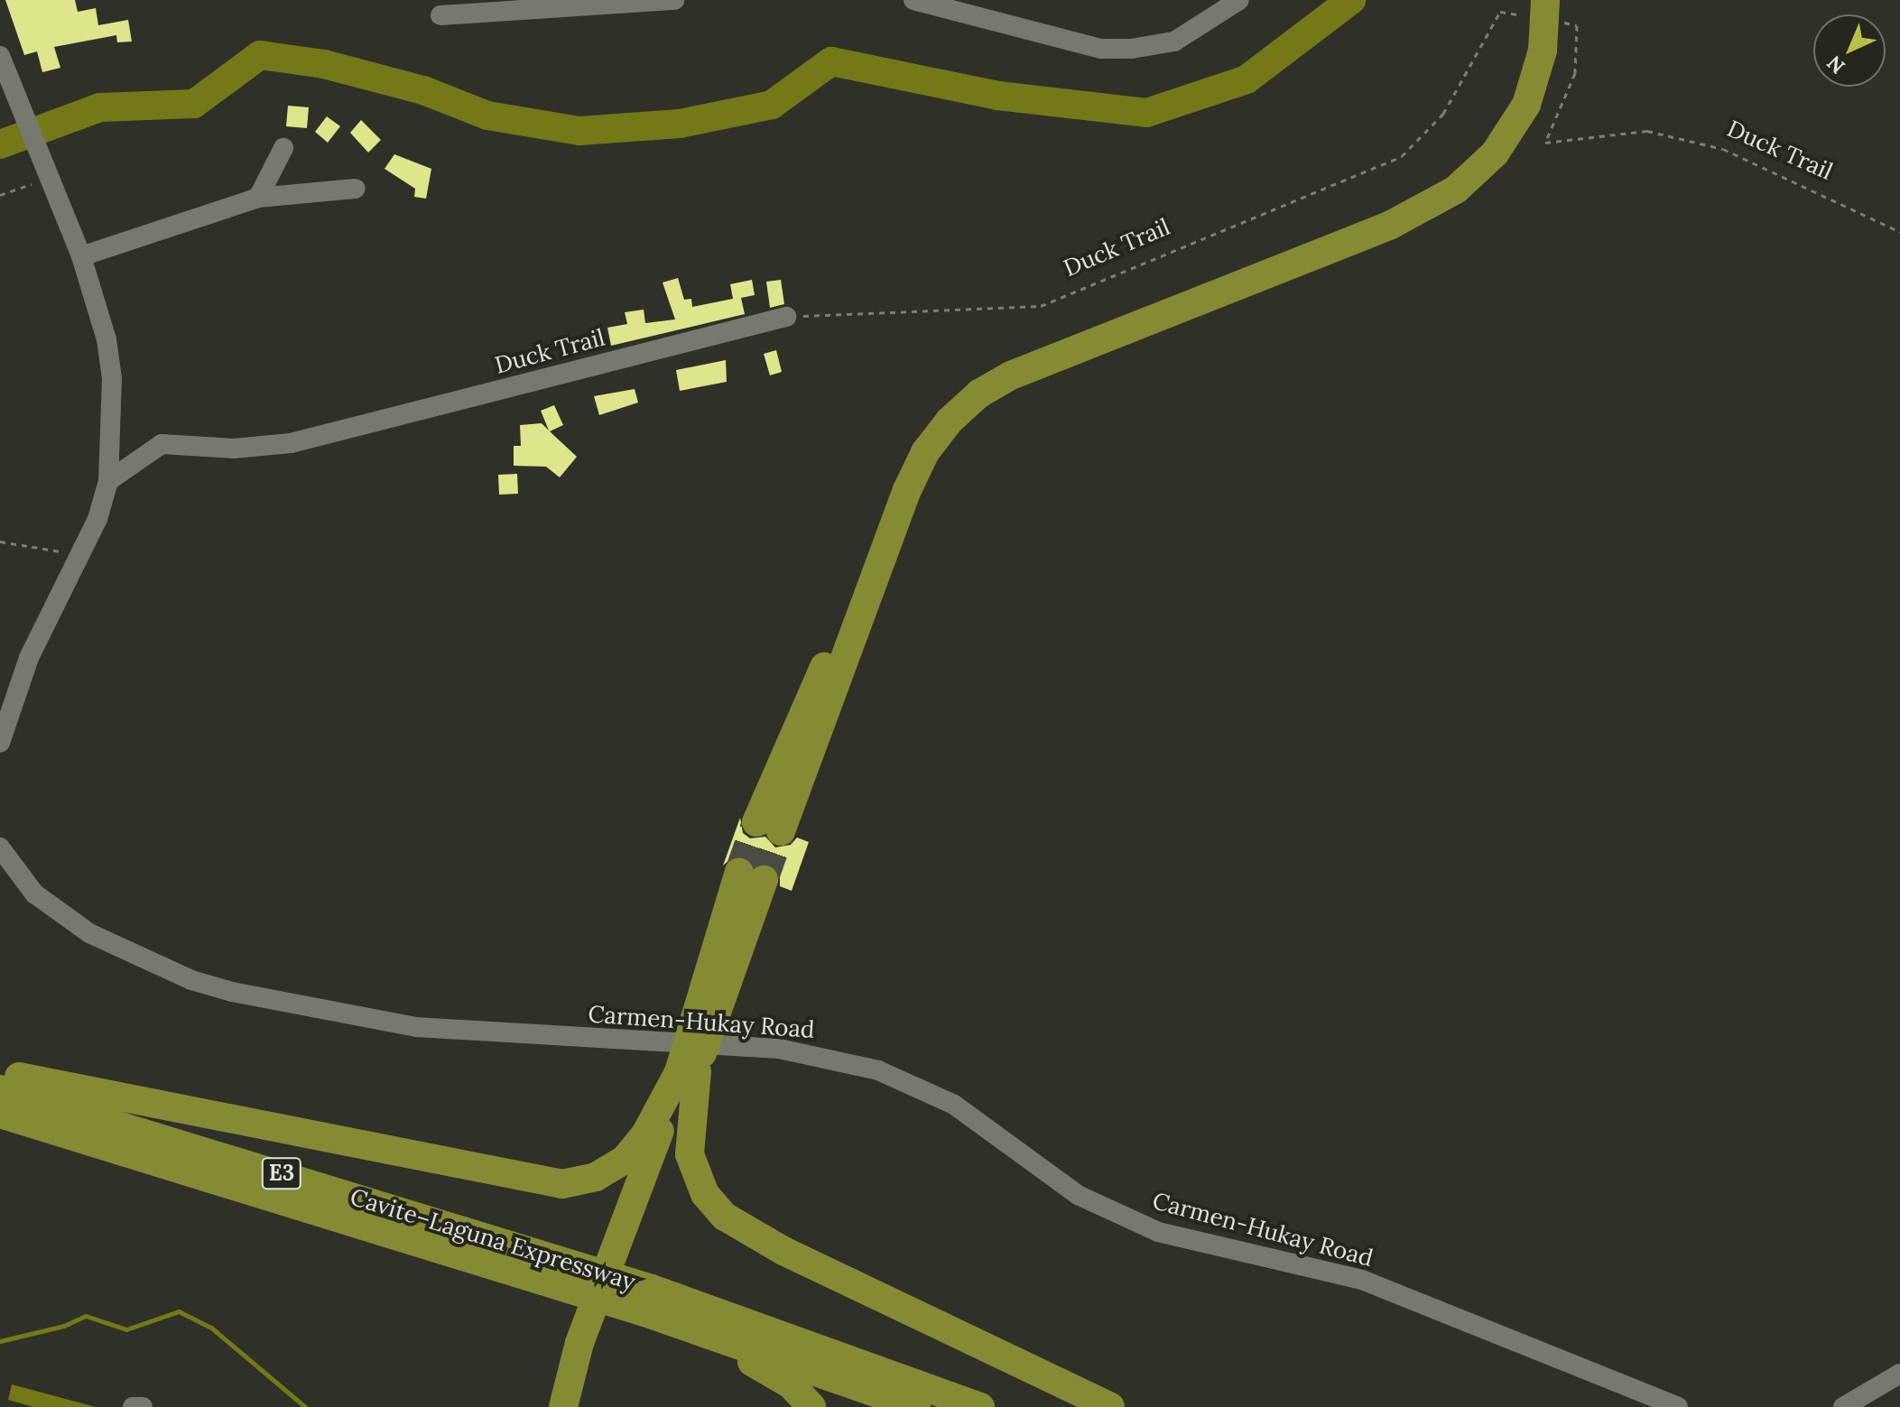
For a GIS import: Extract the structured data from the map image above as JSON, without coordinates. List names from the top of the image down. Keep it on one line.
{"streets":{"highway":["E3","Cavite–Laguna Expressway"],"street":["Duck Trail","Carmen-Hukay Road"]},"north":"bottom left"}
